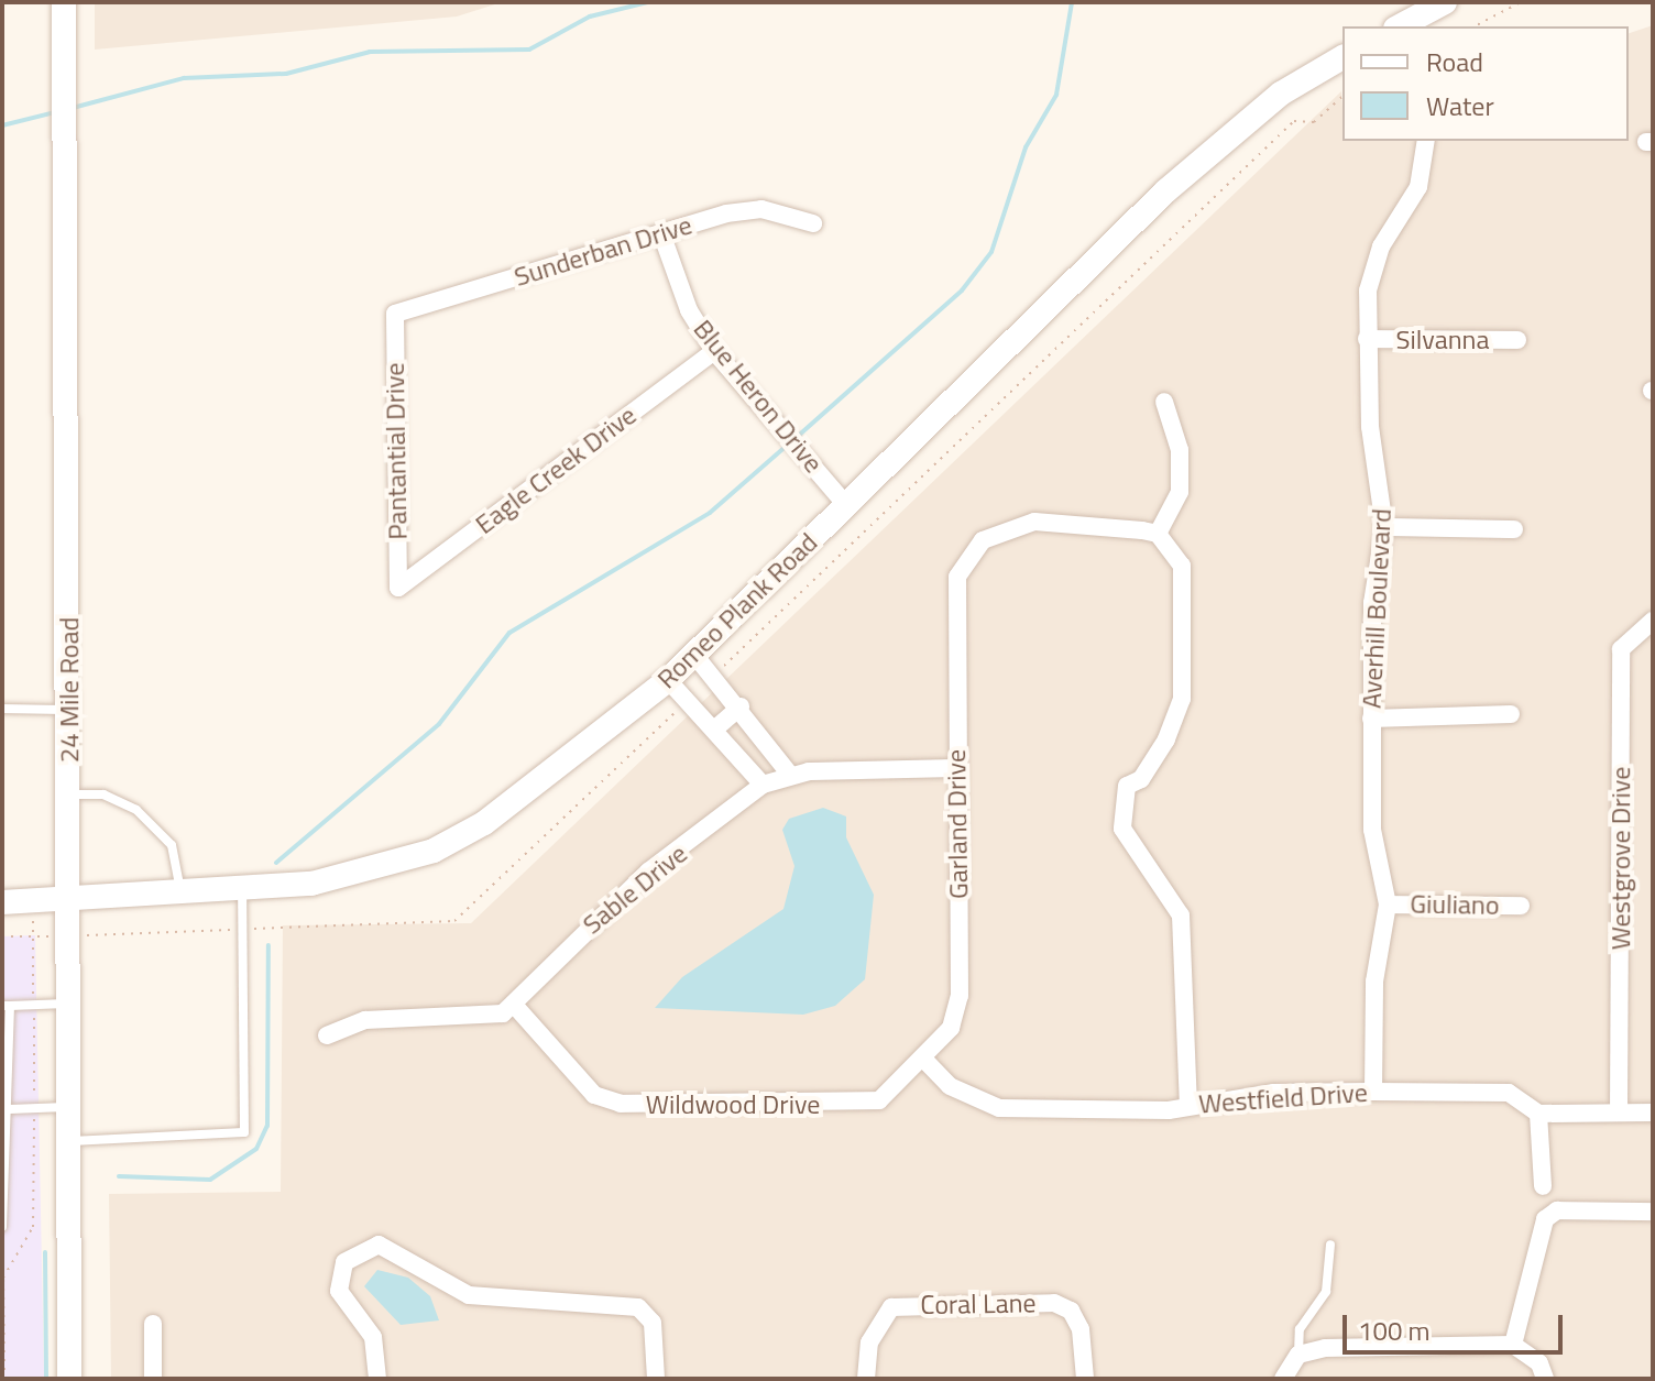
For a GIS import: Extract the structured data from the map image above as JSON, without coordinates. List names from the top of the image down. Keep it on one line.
{"streets":{"street":["Sunderban Drive","Silvanna","Blue Heron Drive","Pantantial Drive","Eagle Creek Drive","Averhill Boulevard","Romeo Plank Road","24 Mile Road","Garland Drive","Westgrove Drive","Sable Drive","Giuliano","Westfield Drive","Wildwood Drive","Coral Lane"]},"crossings":[["Sunderban Drive","Blue Heron Drive"],["Sunderban Drive","Pantantial Drive"],["Silvanna","Averhill Boulevard"],["Blue Heron Drive","Eagle Creek Drive"],["Blue Heron Drive","Romeo Plank Road"],["Pantantial Drive","Eagle Creek Drive"],["Averhill Boulevard","Giuliano"],["Averhill Boulevard","Westfield Drive"],["Romeo Plank Road","24 Mile Road"],["Garland Drive","Sable Drive"],["Garland Drive","Westfield Drive"],["Garland Drive","Wildwood Drive"],["Sable Drive","Wildwood Drive"],["Westfield Drive","Wildwood Drive"]],"legend":["Road","Water"],"scale_bar":"100 m"}
